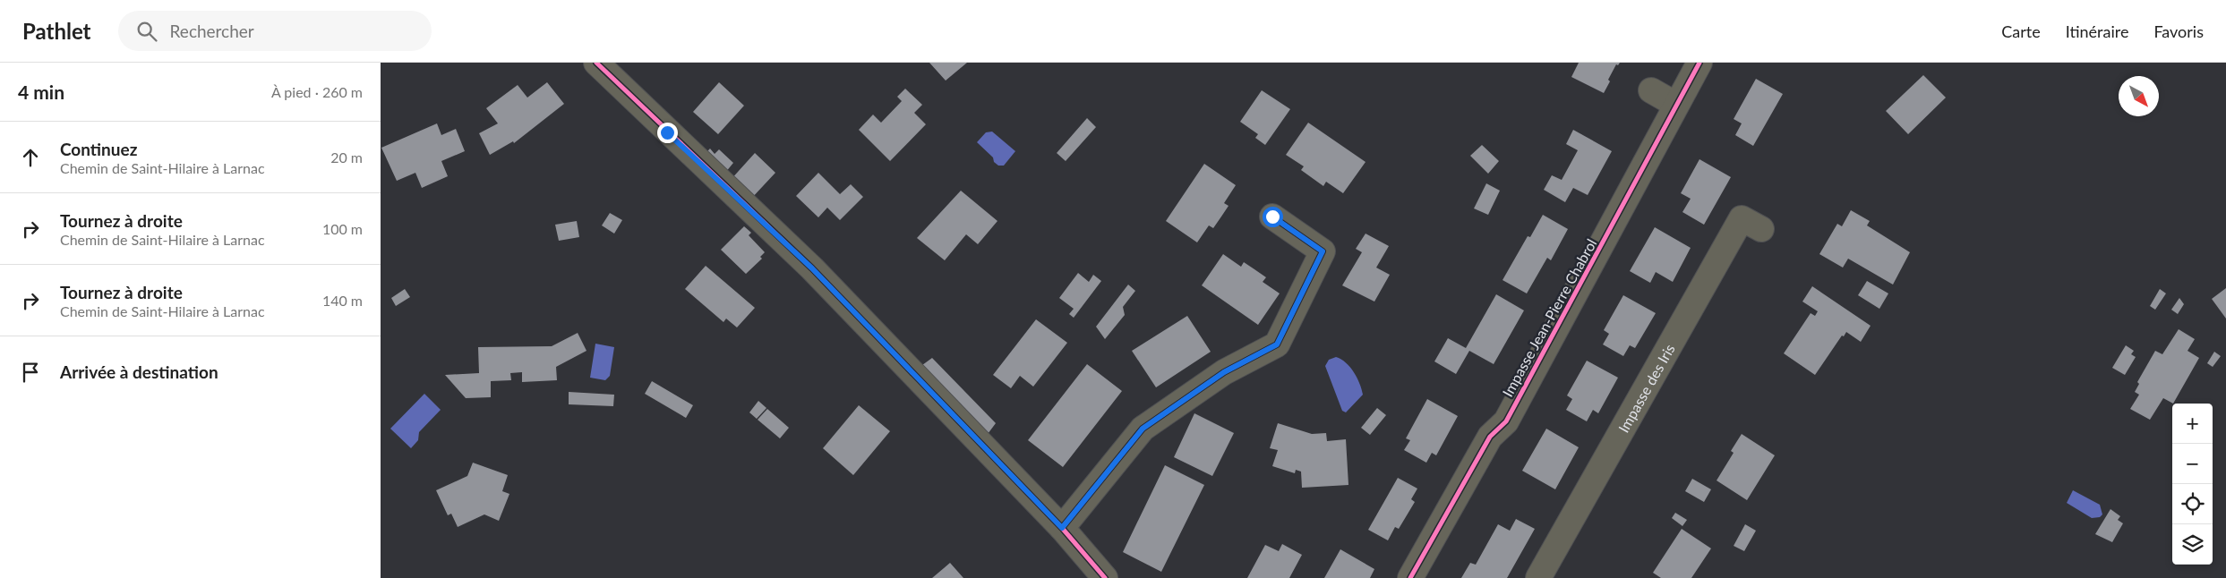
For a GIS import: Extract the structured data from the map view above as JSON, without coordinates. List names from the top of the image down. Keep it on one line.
{"streets":{"street":["Impasse Jean-Pierre Chabrol","Impasse des Iris"]},"north":"bottom right","page":{"header":"Pathlet","search":"Rechercher","nav":["Carte","Itinéraire","Favoris"],"heading":["4 min","À pied · 260 m"],"list":[["Continuez","Chemin de Saint-Hilaire à Larnac","20 m"],["Tournez à droite","Chemin de Saint-Hilaire à Larnac","100 m"],["Tournez à droite","Chemin de Saint-Hilaire à Larnac","140 m"],"Arrivée à destination"],"map_buttons":["+","−"]}}
